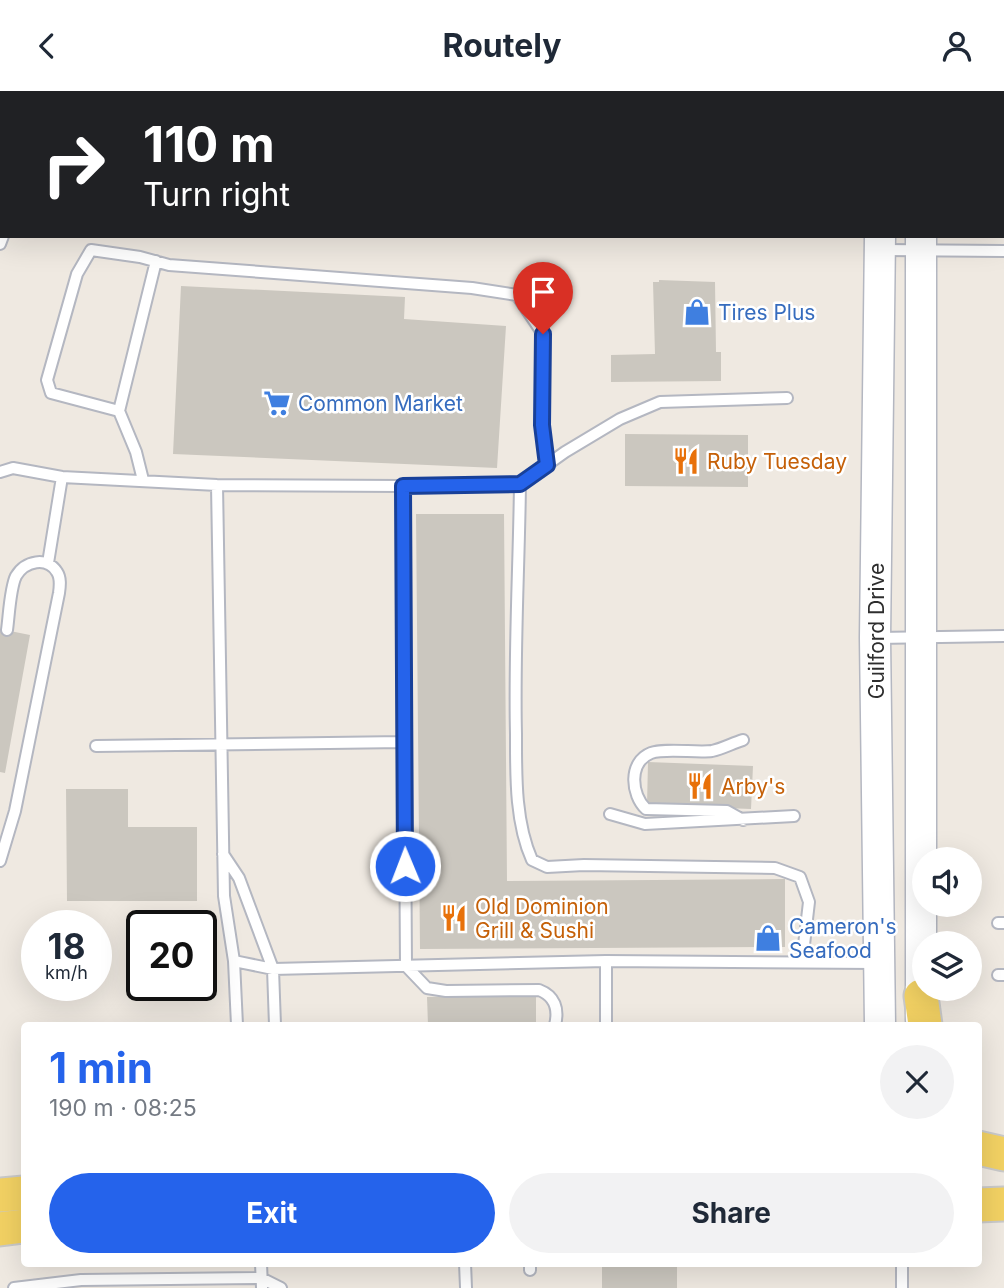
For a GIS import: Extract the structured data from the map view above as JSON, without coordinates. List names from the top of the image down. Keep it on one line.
{"streets":{"main road":["Guilford Drive"]},"places":{"shop":["Tires Plus","Cameron's Seafood"],"supermarket":["Common Market"],"restaurant":["Ruby Tuesday","Arby's","Old Dominion Grill & Sushi"]},"page":{"header":"Routely","turn":["110 m","Turn right"],"speed":"18 km/h","limit":"20","heading":["1 min","190 m · 08:25"],"buttons":["Exit","Share"]}}
